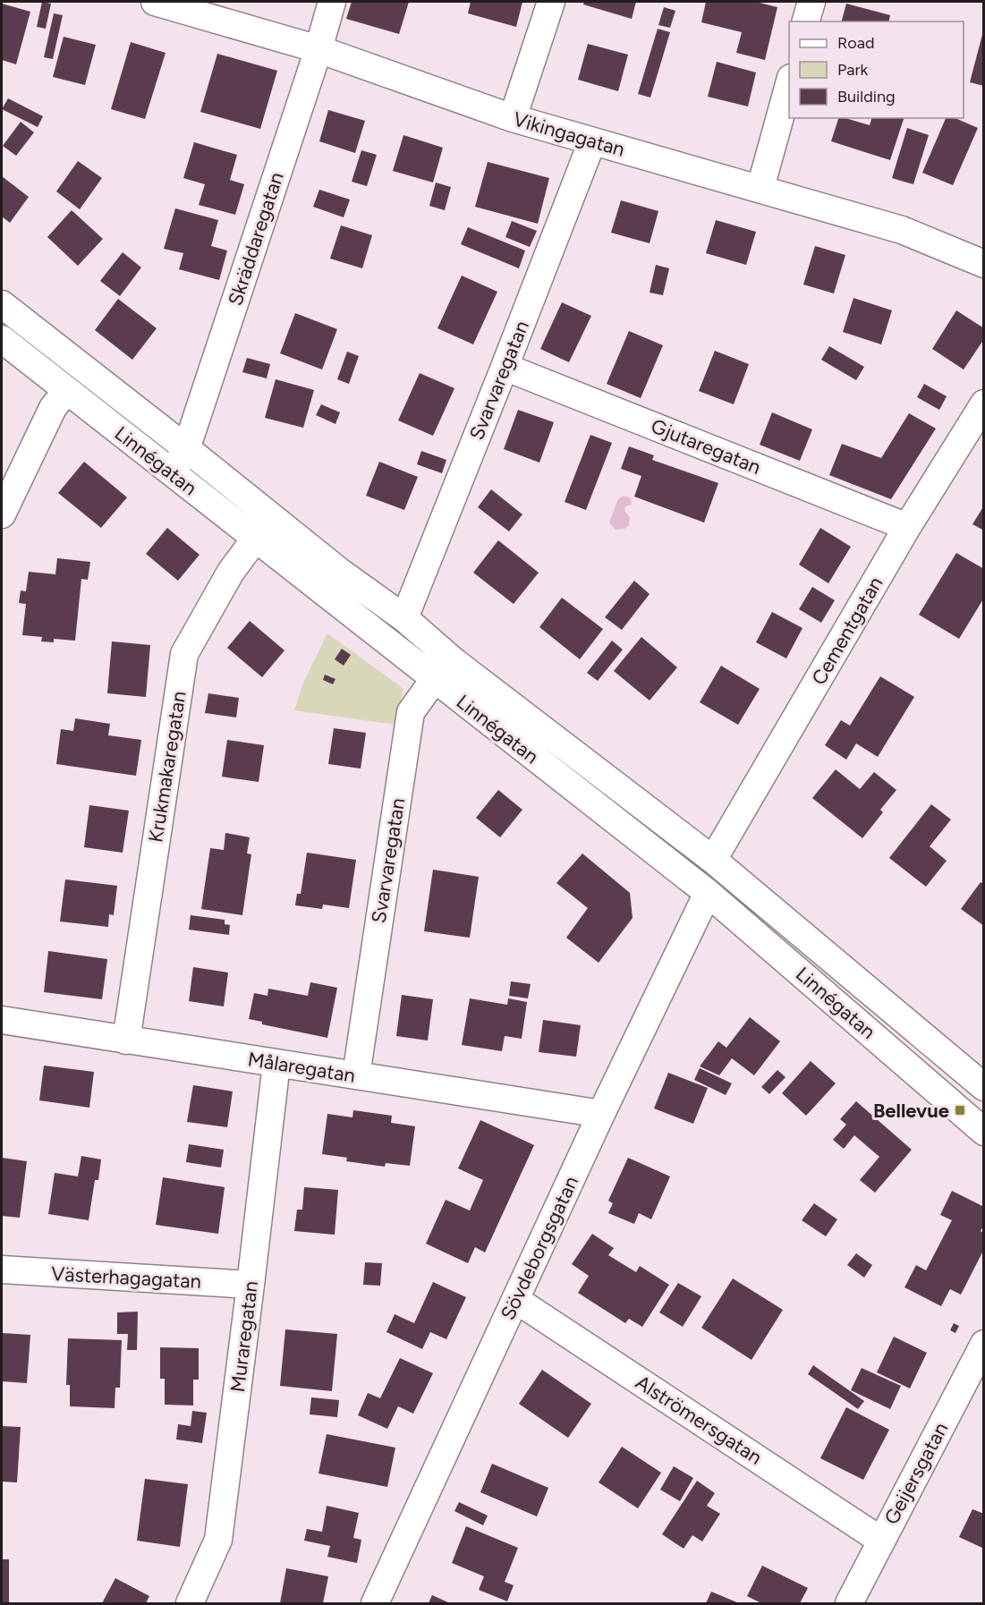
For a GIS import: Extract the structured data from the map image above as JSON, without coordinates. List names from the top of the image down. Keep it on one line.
{"streets":{"street":["Vikingagatan","Skräddaregatan","Svarvaregatan","Gjutaregatan","Linnégatan","Cementgatan","Krukmakaregatan","Målaregatan","Sövdeborgsgatan","Västerhagagatan","Muraregatan","Alströmersgatan","Geijersgatan"]},"crossings":[["Vikingagatan","Skräddaregatan"],["Vikingagatan","Svarvaregatan"],["Skräddaregatan","Linnégatan"],["Svarvaregatan","Gjutaregatan"],["Svarvaregatan","Linnégatan"],["Svarvaregatan","Målaregatan"],["Gjutaregatan","Cementgatan"],["Linnégatan","Cementgatan"],["Linnégatan","Krukmakaregatan"],["Linnégatan","Sövdeborgsgatan"],["Krukmakaregatan","Målaregatan"],["Målaregatan","Sövdeborgsgatan"],["Målaregatan","Muraregatan"],["Sövdeborgsgatan","Alströmersgatan"],["Västerhagagatan","Muraregatan"],["Alströmersgatan","Geijersgatan"]],"places":{"transit":["Bellevue"]},"legend":["Road","Park","Building"]}
